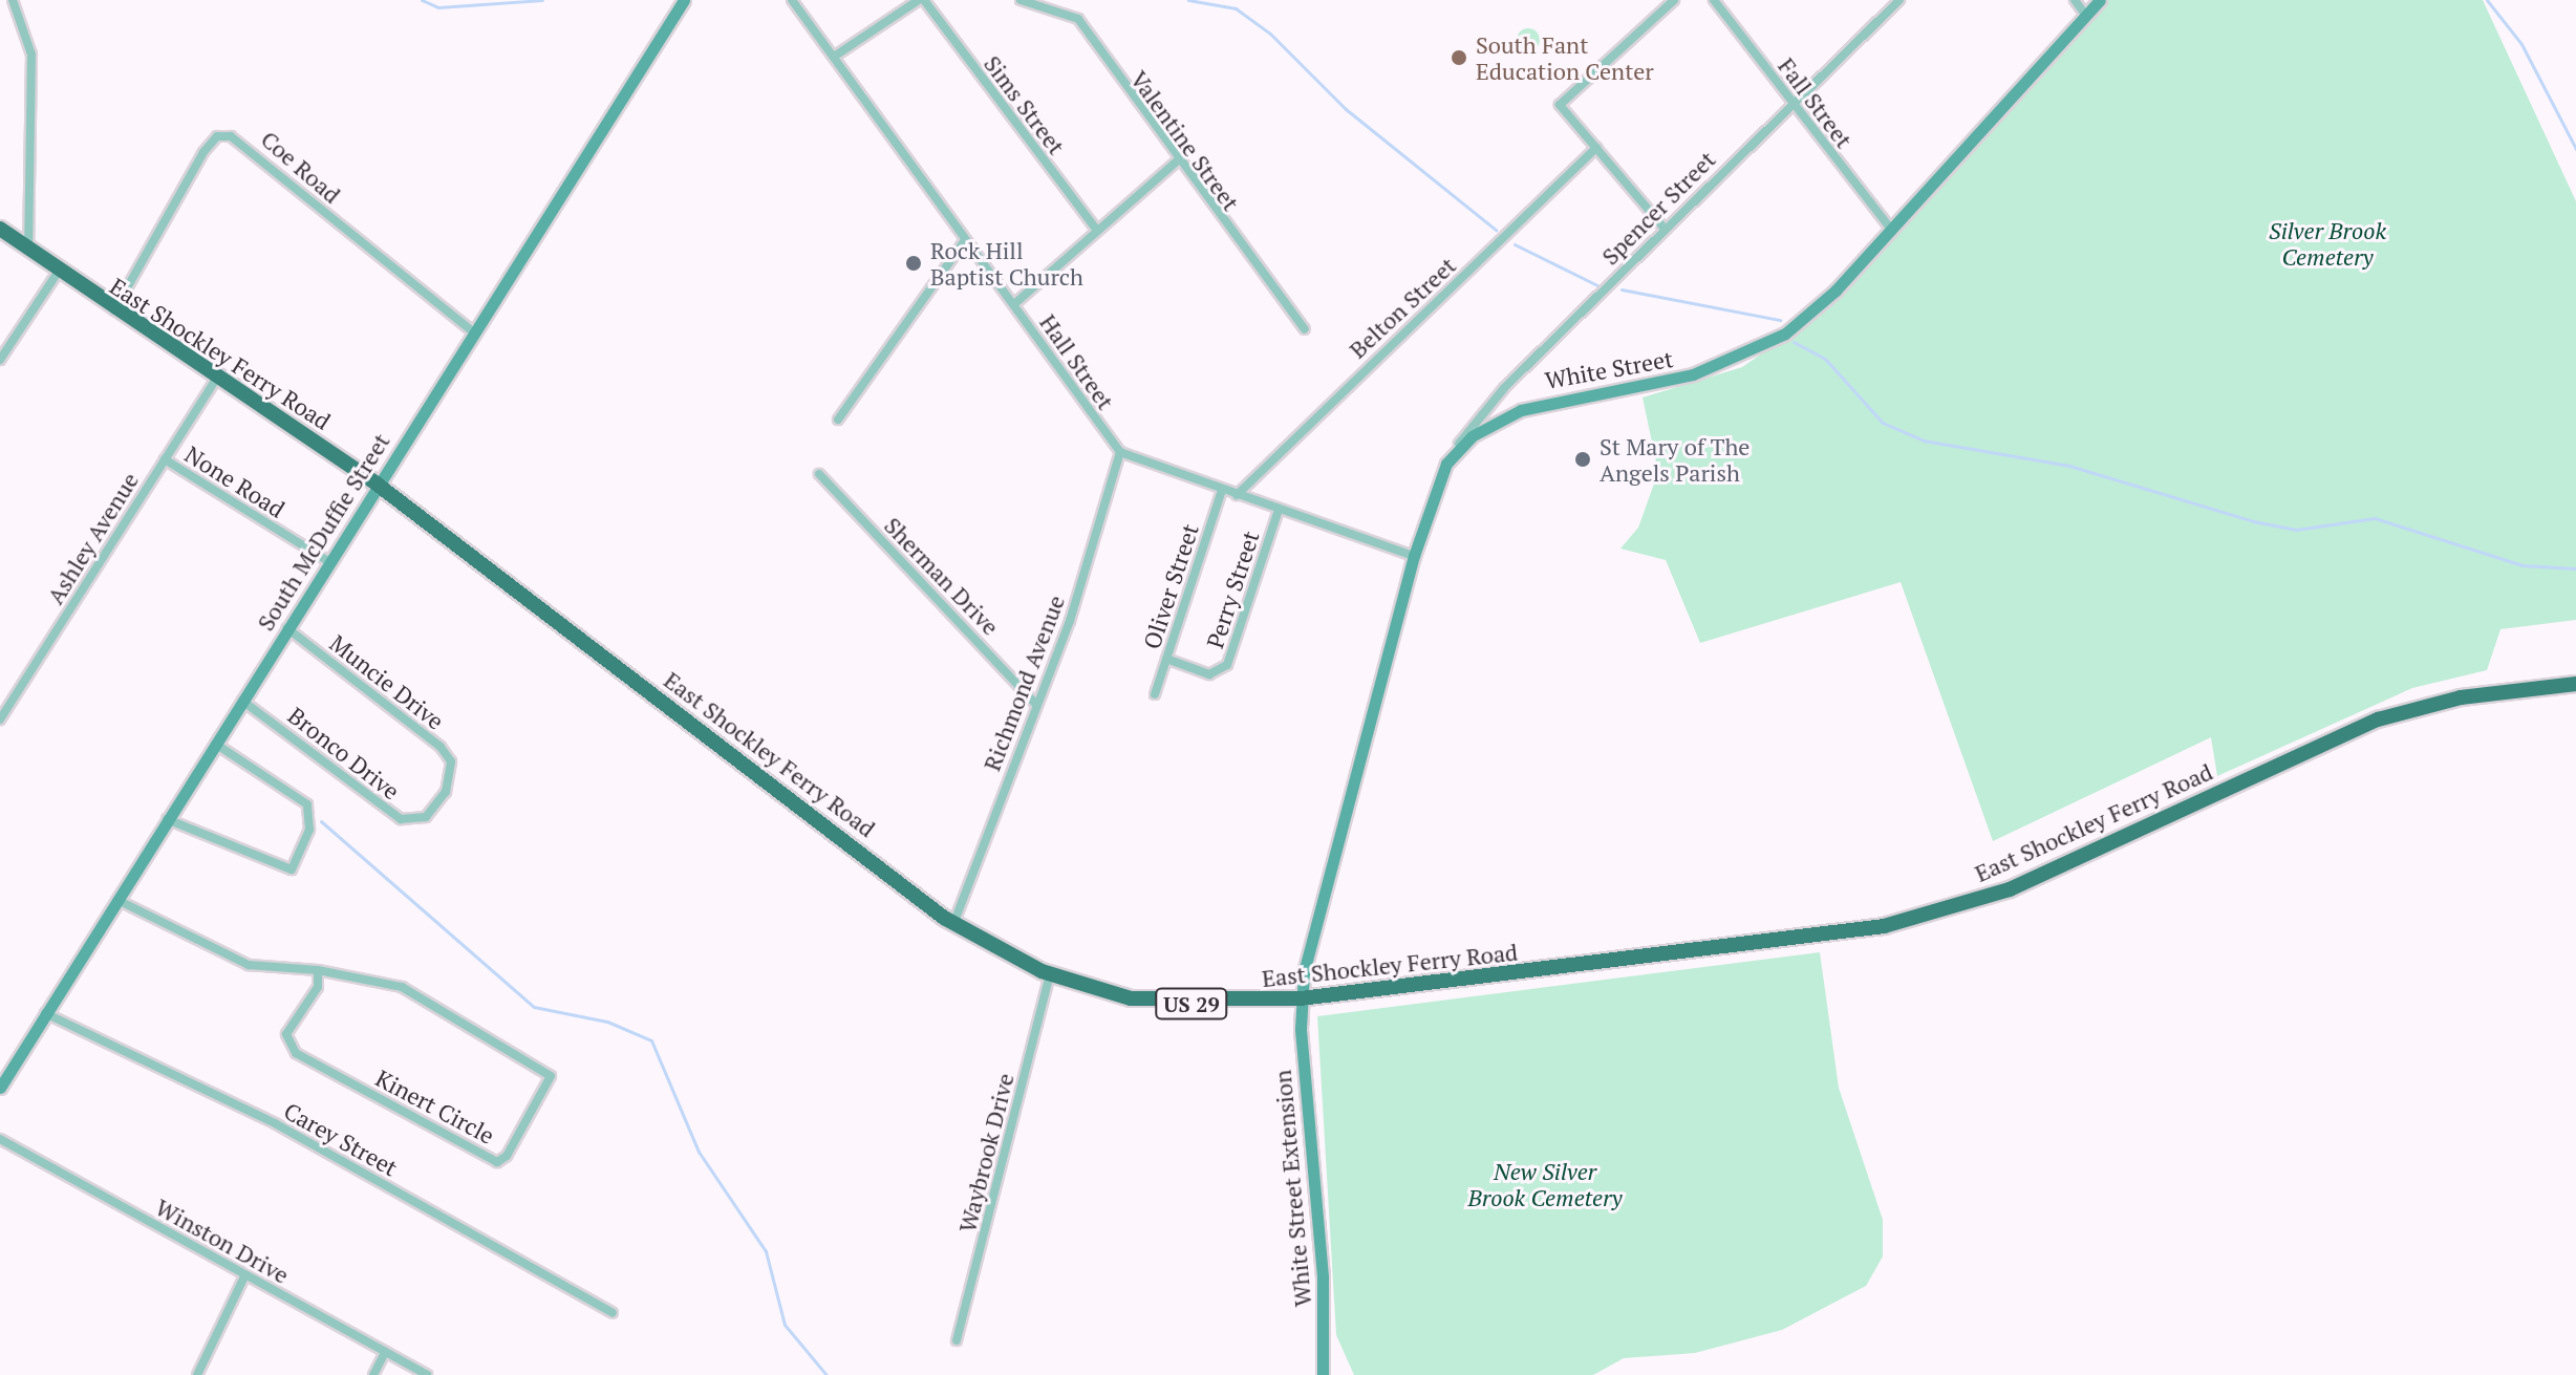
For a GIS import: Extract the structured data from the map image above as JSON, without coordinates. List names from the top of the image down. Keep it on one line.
{"streets":{"highway":["East Shockley Ferry Road","US 29"],"street":["Fall Street","Sims Street","Valentine Street","Coe Road","Spencer Street","Belton Street","Hall Street","White Street","None Road","South McDuffie Street","Ashley Avenue","Sherman Drive","Oliver Street","Perry Street","Muncie Drive","Richmond Avenue","Bronco Drive","Kinert Circle","Carey Street","Waybrook Drive","White Street Extension","Winston Drive"]},"crossings":[["Fall Street","Spencer Street"],["Fall Street","White Street"],["Coe Road","East Shockley Ferry Road"],["Coe Road","South McDuffie Street"],["Spencer Street","White Street"],["East Shockley Ferry Road","South McDuffie Street"],["East Shockley Ferry Road","Ashley Avenue"],["East Shockley Ferry Road","Richmond Avenue"],["East Shockley Ferry Road","Waybrook Drive"],["East Shockley Ferry Road","White Street Extension"],["Hall Street","Richmond Avenue"],["None Road","South McDuffie Street"],["None Road","Ashley Avenue"],["South McDuffie Street","Muncie Drive"],["South McDuffie Street","Bronco Drive"],["South McDuffie Street","Kinert Circle"],["South McDuffie Street","Carey Street"],["Sherman Drive","Richmond Avenue"],["Oliver Street","Perry Street"],["Muncie Drive","Bronco Drive"]],"parks":["Silver Brook Cemetery","New Silver Brook Cemetery"],"places":["South Fant Education Center","Rock Hill Baptist Church","St Mary of The Angels Parish"]}
